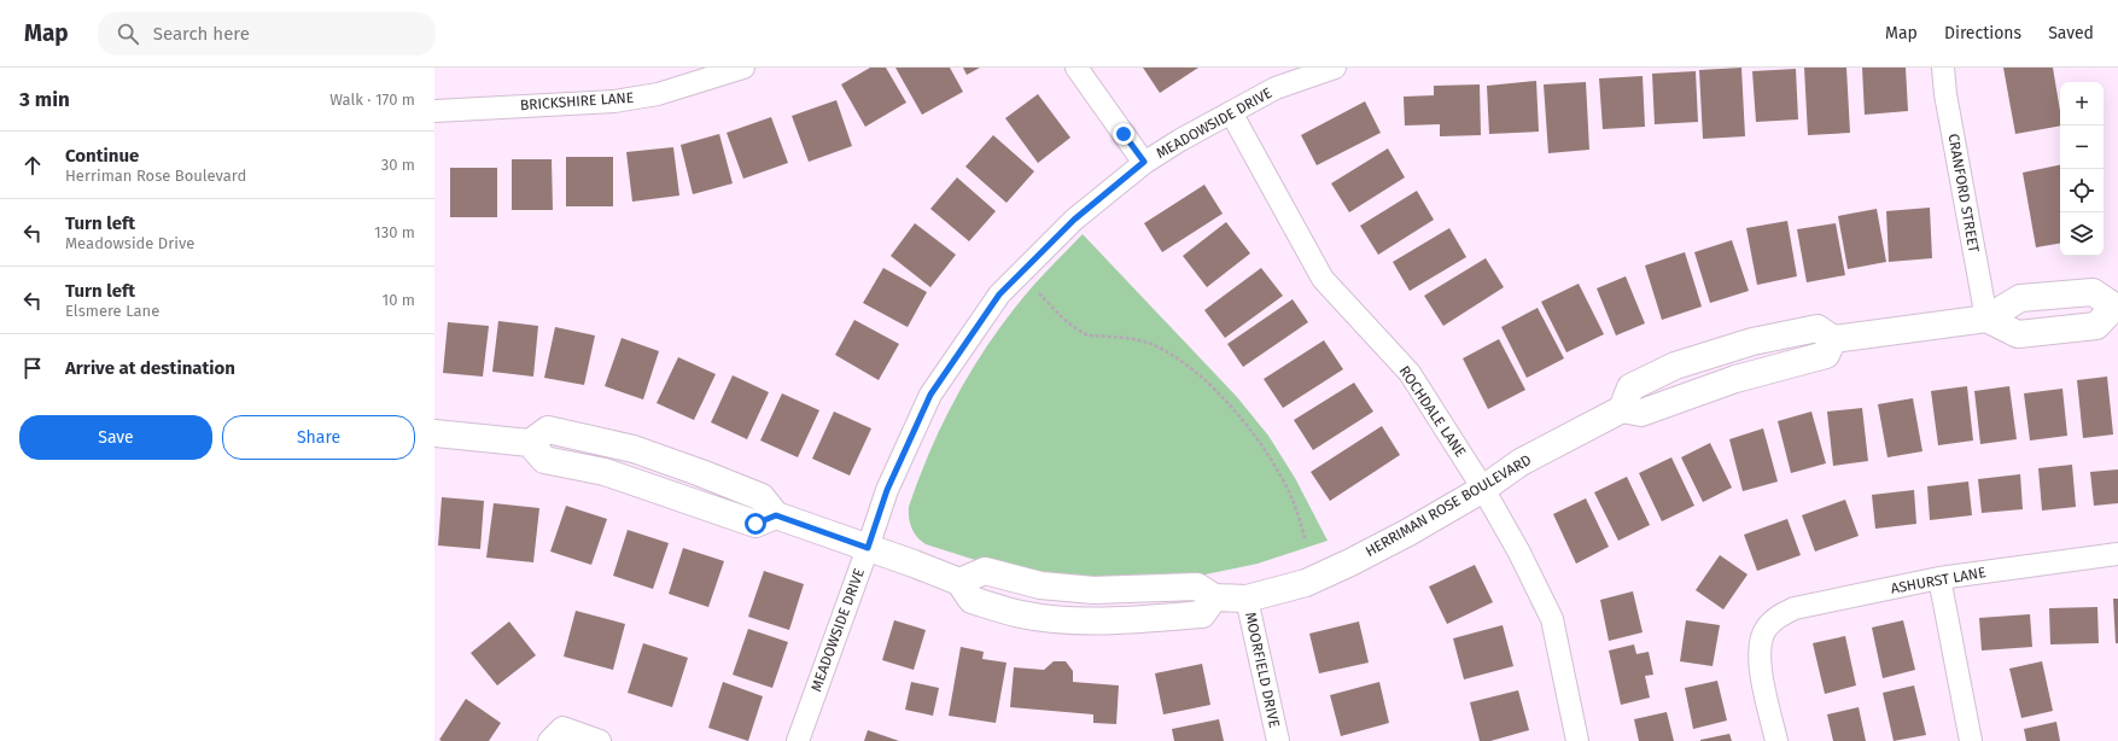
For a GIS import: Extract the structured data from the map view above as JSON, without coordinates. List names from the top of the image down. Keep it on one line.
{"streets":{"street":["BRICKSHIRE LANE","MEADOWSIDE DRIVE","CRANFORD STREET","ROCHDALE LANE","HERRIMAN ROSE BOULEVARD","ASHURST LANE","MOORFIELD DRIVE"]},"crossings":[["MEADOWSIDE DRIVE","ROCHDALE LANE"],["MEADOWSIDE DRIVE","HERRIMAN ROSE BOULEVARD"],["CRANFORD STREET","HERRIMAN ROSE BOULEVARD"],["ROCHDALE LANE","HERRIMAN ROSE BOULEVARD"],["HERRIMAN ROSE BOULEVARD","MOORFIELD DRIVE"]],"page":{"header":"Map","search":"Search here","nav":["Map","Directions","Saved"],"heading":["3 min","Walk · 170 m"],"map_buttons":["+","−"],"list":[["Continue","Herriman Rose Boulevard","30 m"],["Turn left","Meadowside Drive","130 m"],["Turn left","Elsmere Lane","10 m"],"Arrive at destination"],"buttons":["Save","Share"]}}
